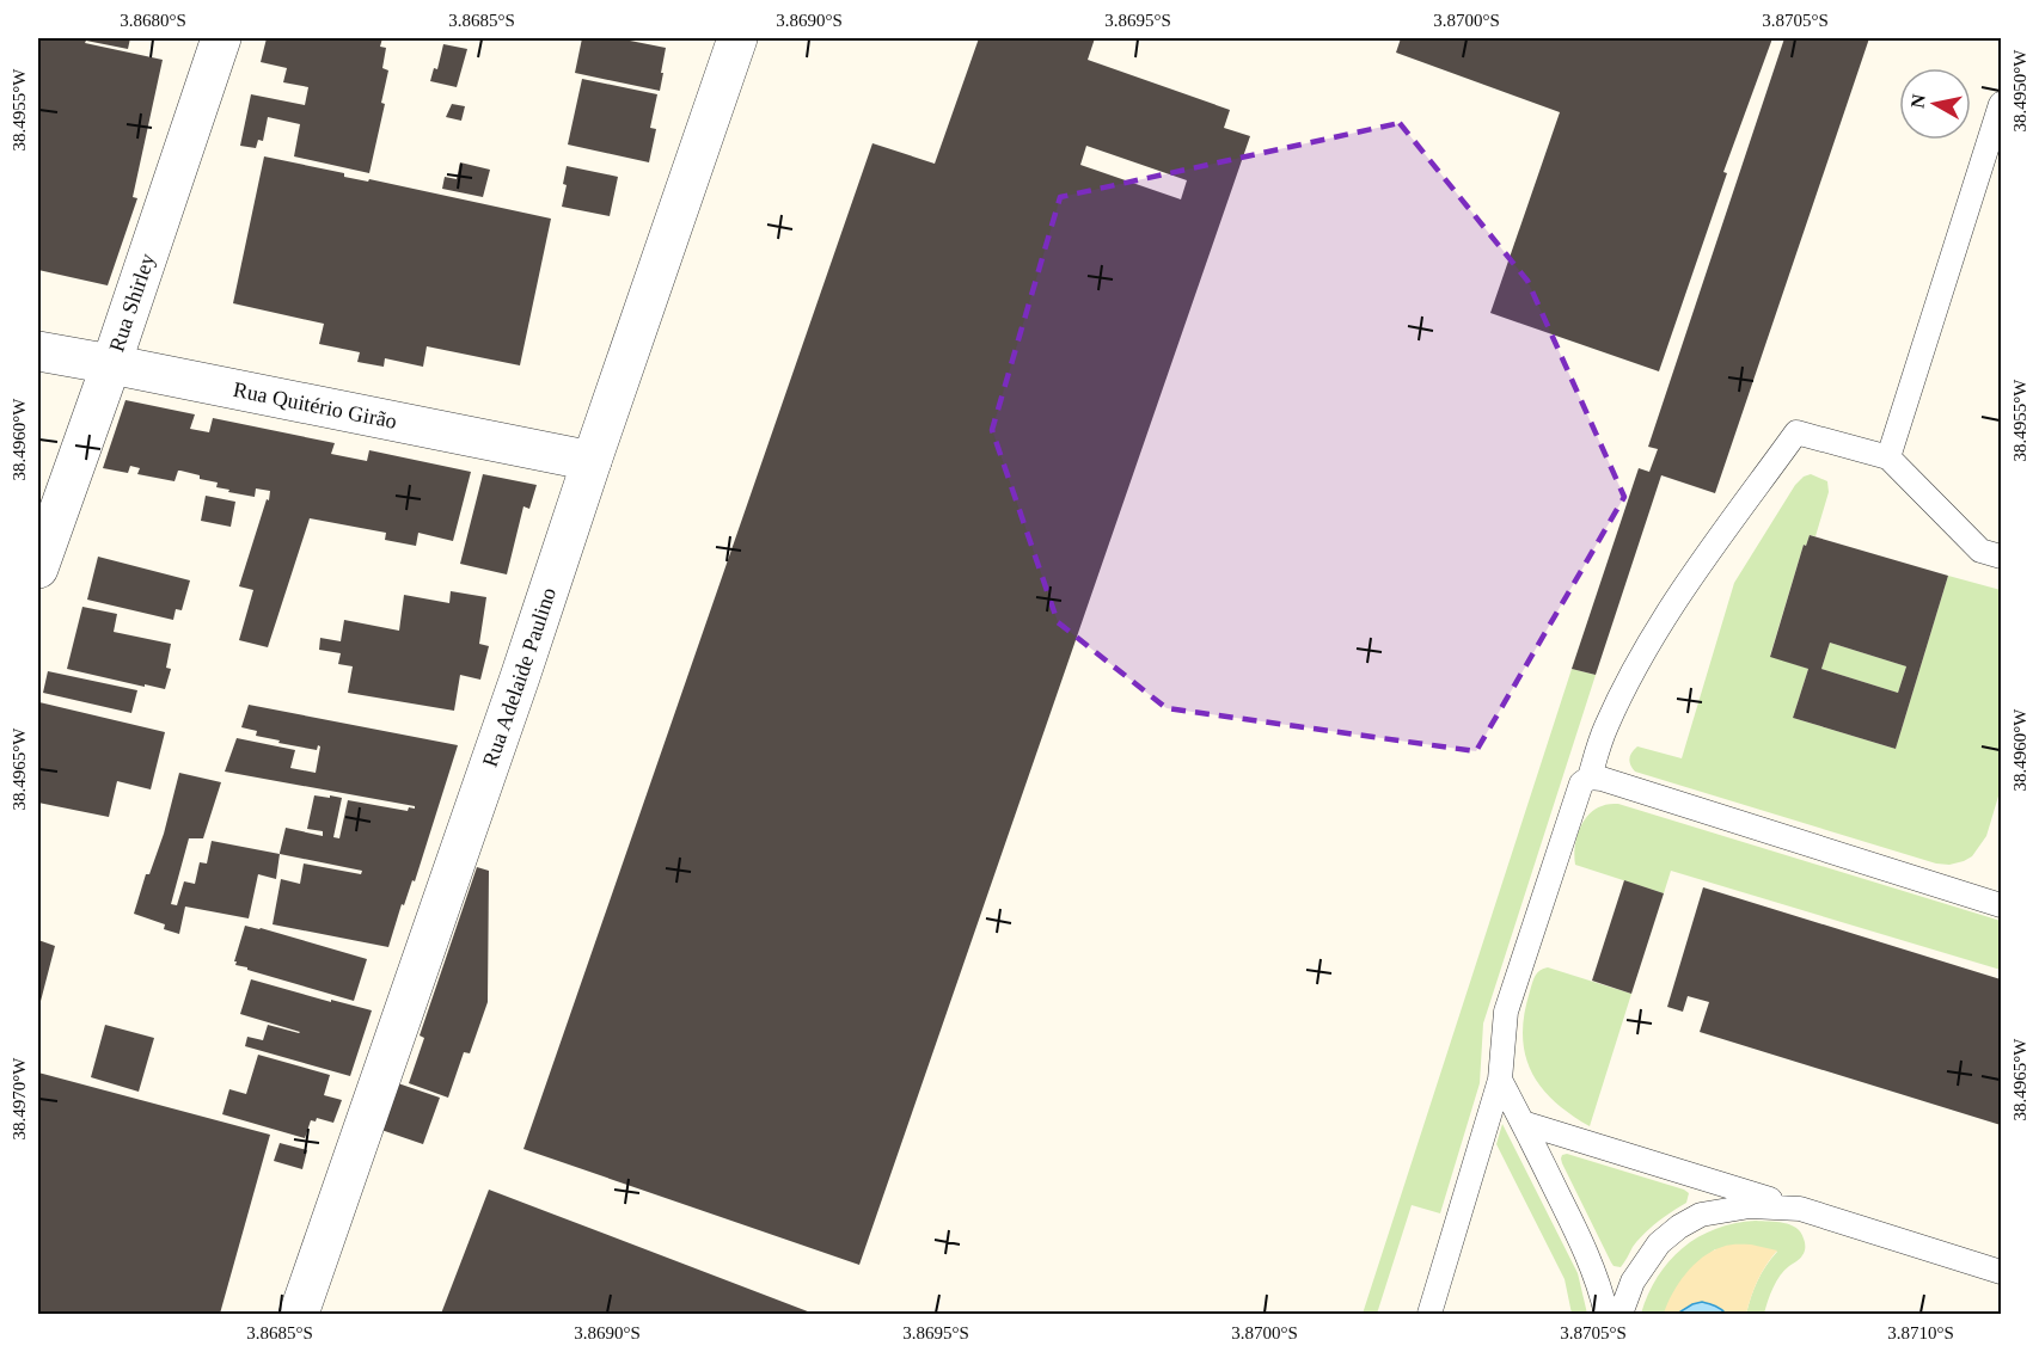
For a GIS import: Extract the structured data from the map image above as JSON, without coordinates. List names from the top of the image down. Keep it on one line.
{"streets":{"street":["Rua Shirley","Rua Quitério Girão","Rua Adelaide Paulino"]},"crossings":[["Rua Shirley","Rua Quitério Girão"],["Rua Quitério Girão","Rua Adelaide Paulino"]],"north":"left","coordinates":["3.8680°S","3.8685°S","3.8690°S","3.8695°S","3.8700°S","3.8705°S","38.4950°W","38.4955°W","38.4960°W","38.4965°W","38.4970°W","3.8710°S"]}
